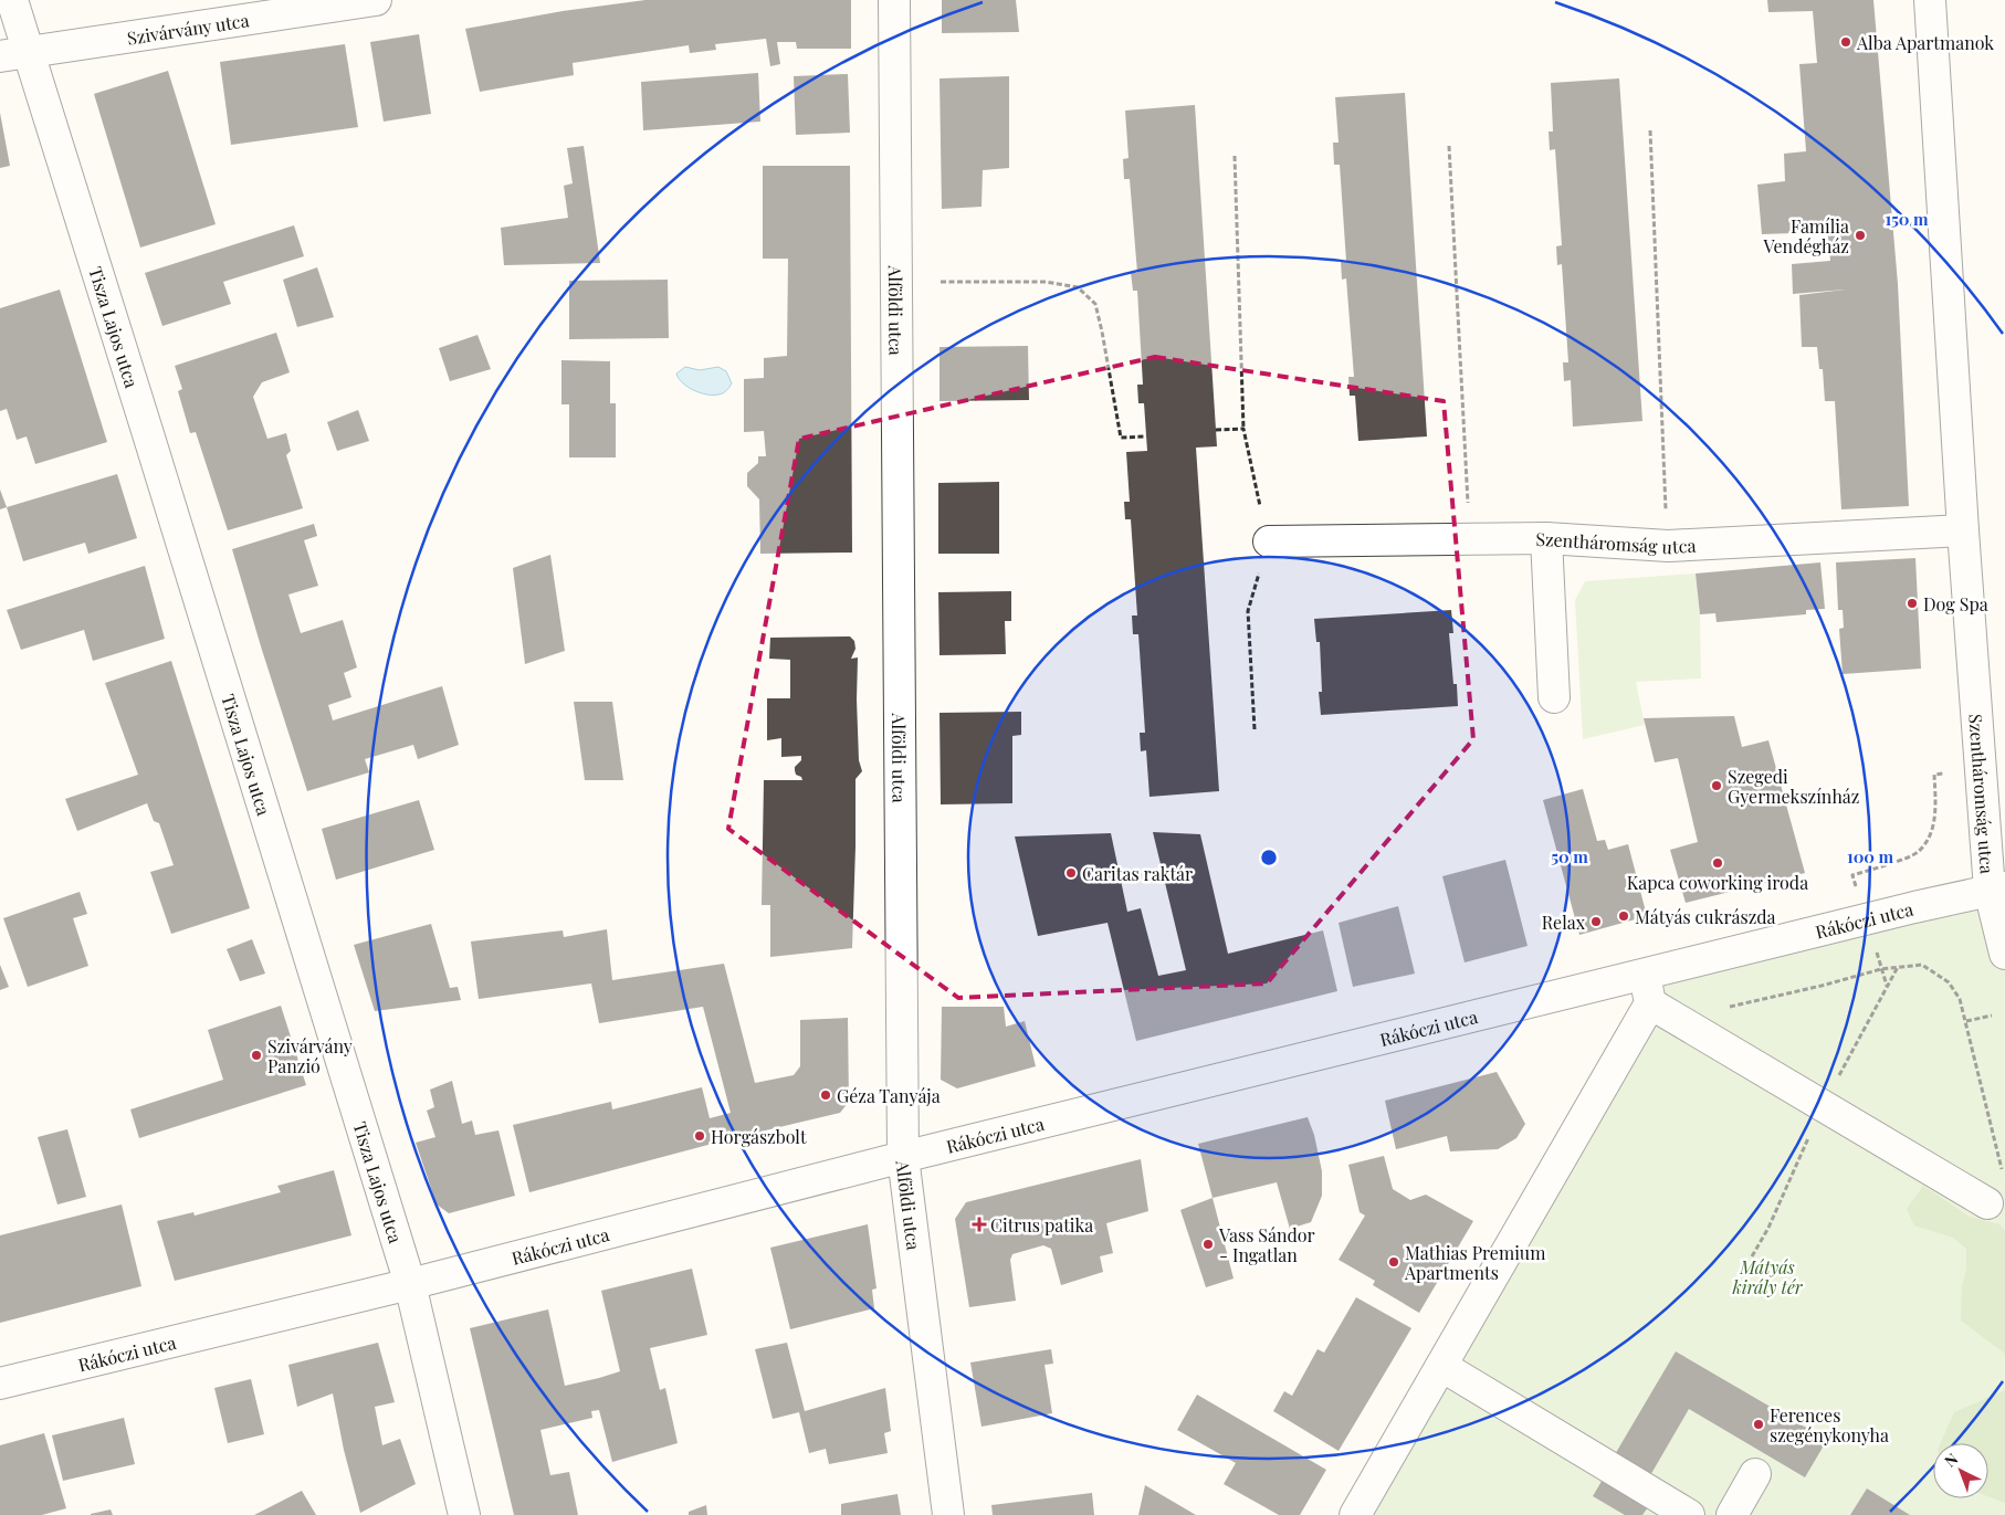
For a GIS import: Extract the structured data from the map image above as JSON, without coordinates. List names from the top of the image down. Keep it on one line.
{"streets":{"street":["Szivárvány utca","Alföldi utca","Tisza Lajos utca","Szentháromság utca","Rákóczi utca"]},"crossings":[["Szivárvány utca","Tisza Lajos utca"],["Alföldi utca","Rákóczi utca"],["Tisza Lajos utca","Rákóczi utca"],["Szentháromság utca","Rákóczi utca"]],"parks":["Mátyás király tér"],"places":{"other":["Alba Apartmanok","Família Vendégház","Dog Spa","Szegedi Gyermekszínház","Kapca coworking iroda","Caritas raktár","Mátyás cukrászda","Relax","Szivárvány Panzió","Géza Tanyája","Horgászbolt","Vass Sándor - Ingatlan","Mathias Premium Apartments","Ferences szegénykonyha"],"health":["Citrus patika"]},"north":"top left","rings":["150 m","50 m","100 m"]}
